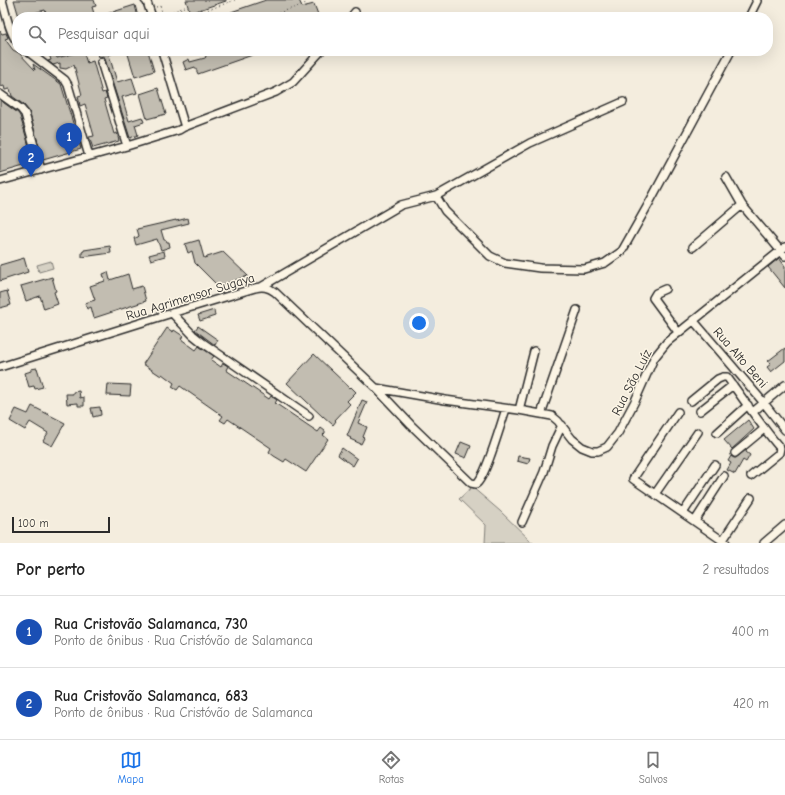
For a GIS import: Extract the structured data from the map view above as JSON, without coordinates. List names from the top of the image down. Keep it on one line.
{"streets":{"street":["Rua Agrimensor Sugaya","Rua Alto Beni","Rua São Luíz"]},"crossings":[["Rua Alto Beni","Rua São Luíz"]],"scale_bar":"100 m","page":{"search":"Pesquisar aqui","pins":["1","2"],"scale":"100 m","heading":["Por perto","2 resultados"],"list":[{"mark":"1","name":"Rua Cristovão Salamanca, 730","note":"Ponto de ônibus · Rua Cristóvão de Salamanca","value":"400 m"},{"mark":"2","name":"Rua Cristovão Salamanca, 683","note":"Ponto de ônibus · Rua Cristóvão de Salamanca","value":"420 m"}],"nav":["Mapa","Rotas","Salvos"]}}
